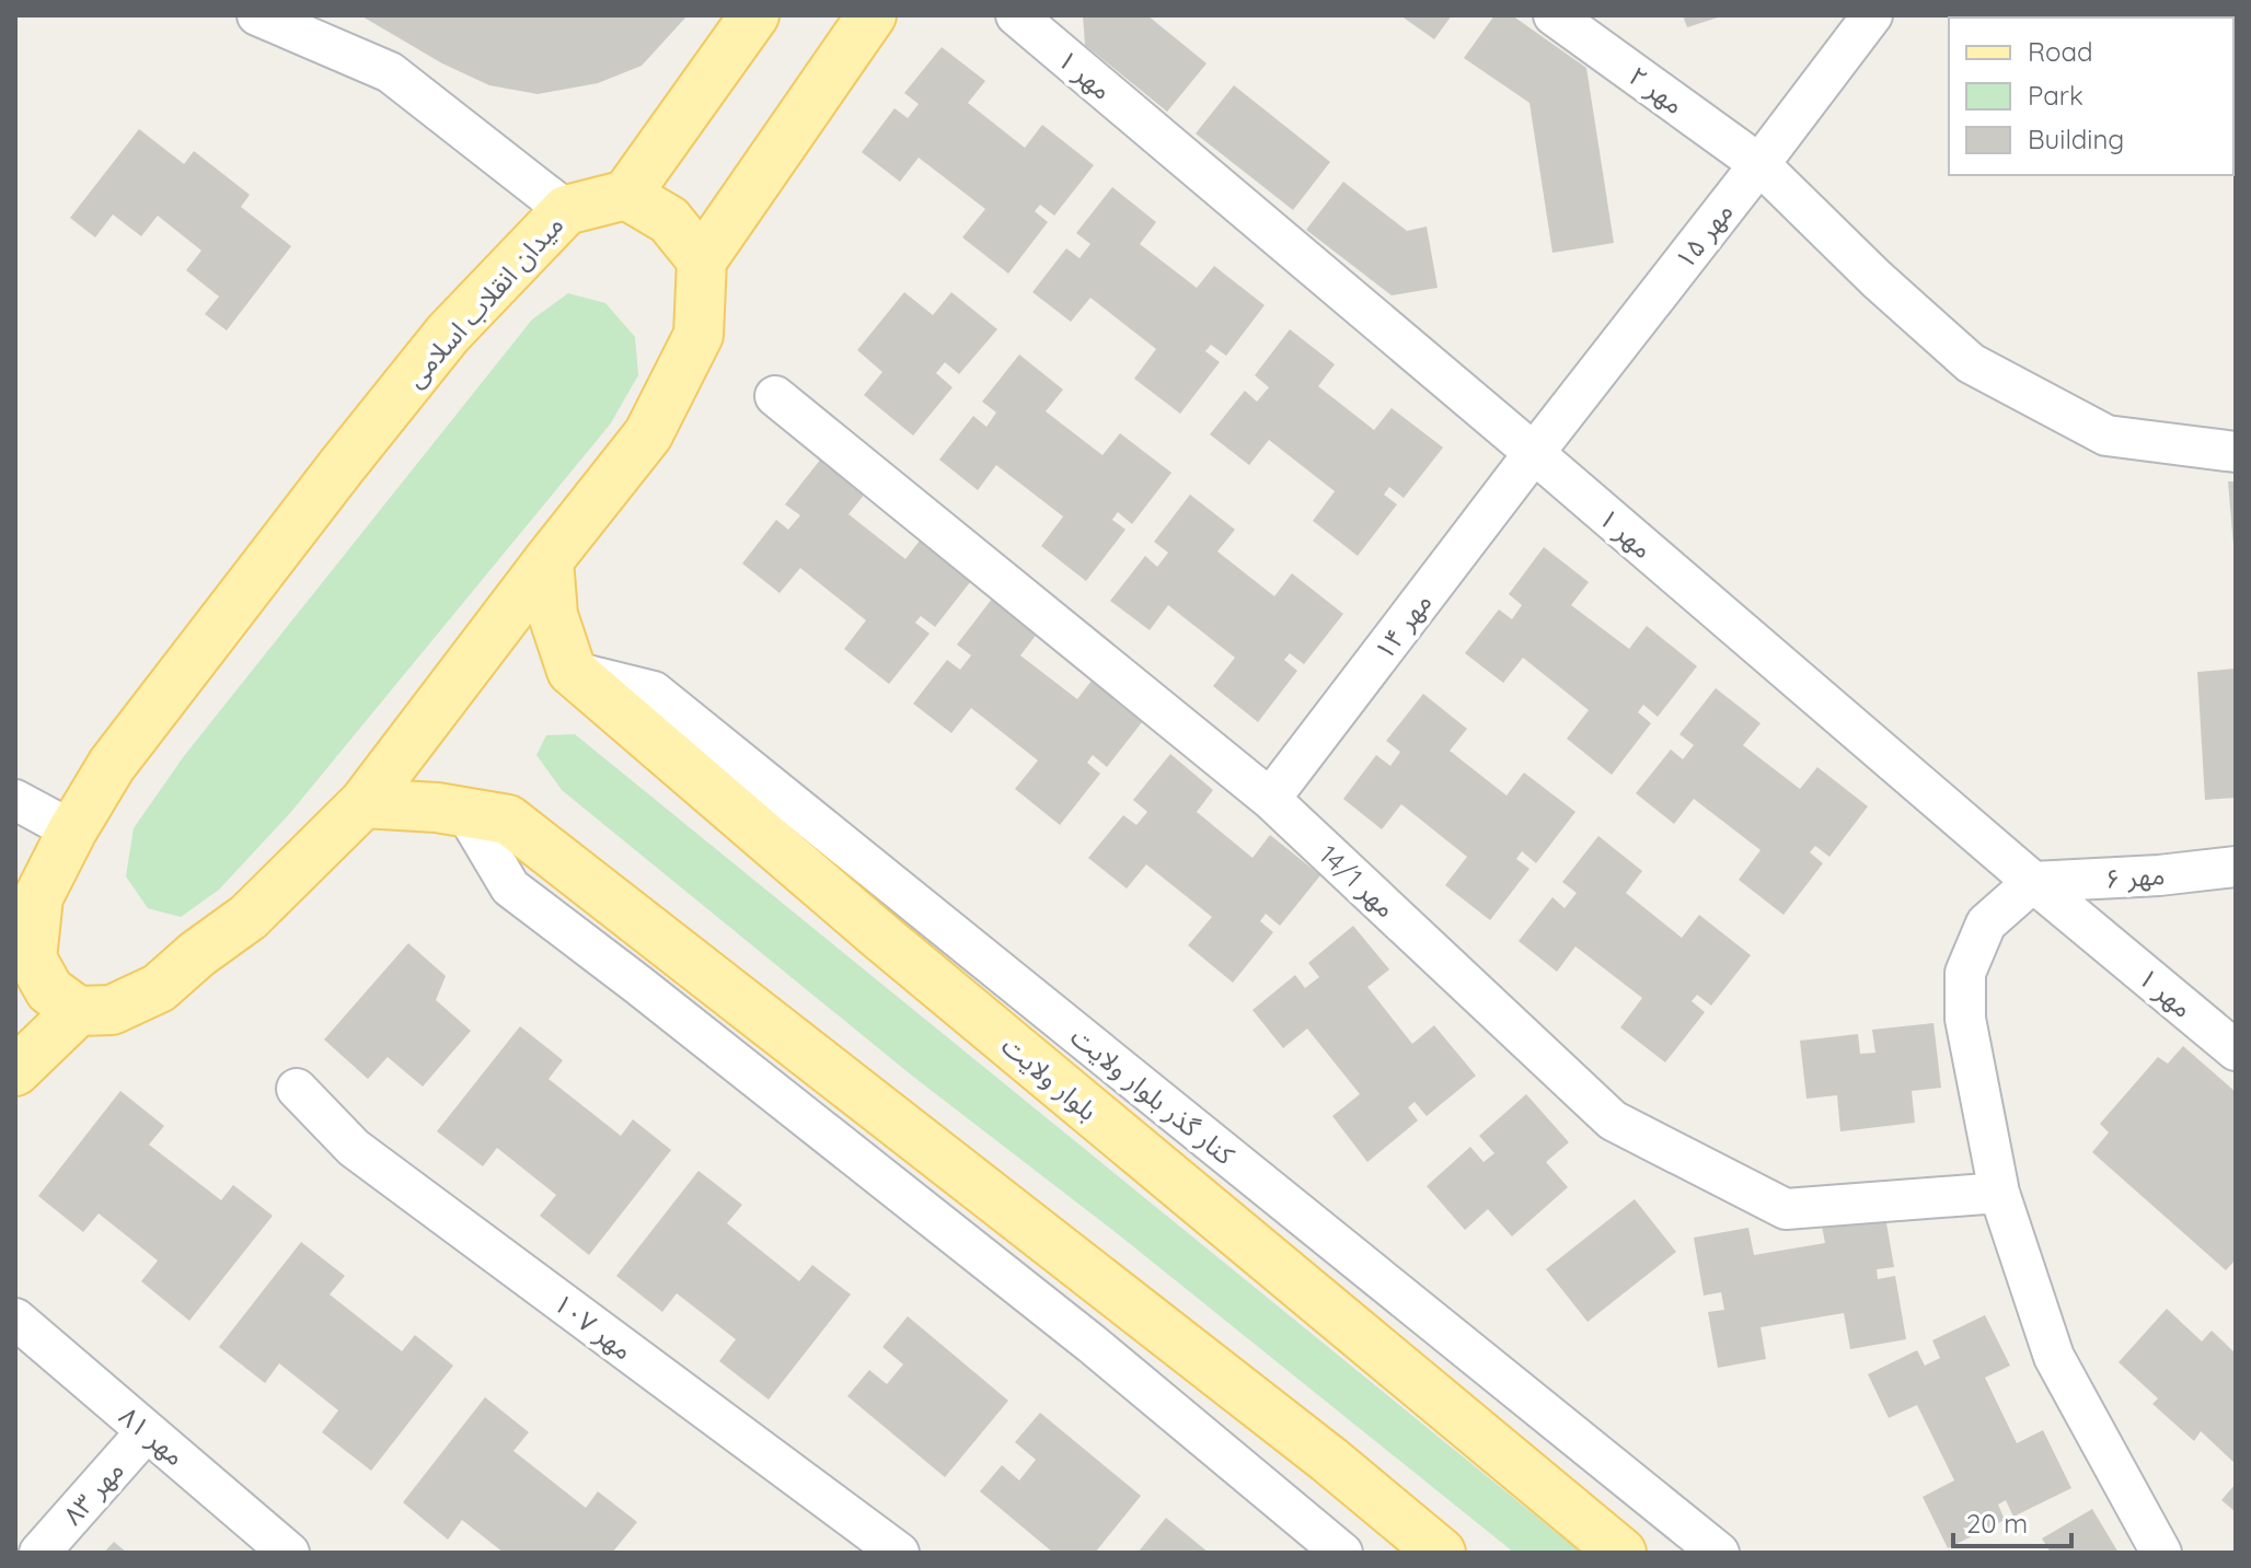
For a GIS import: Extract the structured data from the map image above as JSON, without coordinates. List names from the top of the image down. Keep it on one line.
{"streets":{"main road":["میدان انقلاب اسلامی","بلوار ولایت"],"street":["مهر ۱","مهر ۲","مهر ۱۵","مهر ۱۴","مهر ۶","مهر 14/1","کنار گذر بلوار ولایت","مهر ۱۰۷","مهر ۸۱","مهر ۸۳"]},"crossings":[["مهر ۱","مهر ۱۵"],["مهر ۱","مهر ۱۴"],["مهر ۱","مهر ۶"],["مهر ۲","مهر ۱۵"],["مهر ۱۵","مهر ۱۴"],["مهر ۱۴","مهر 14/1"],["بلوار ولایت","کنار گذر بلوار ولایت"],["مهر ۸۱","مهر ۸۳"]],"legend":["Road","Park","Building"],"scale_bar":"20 m"}
